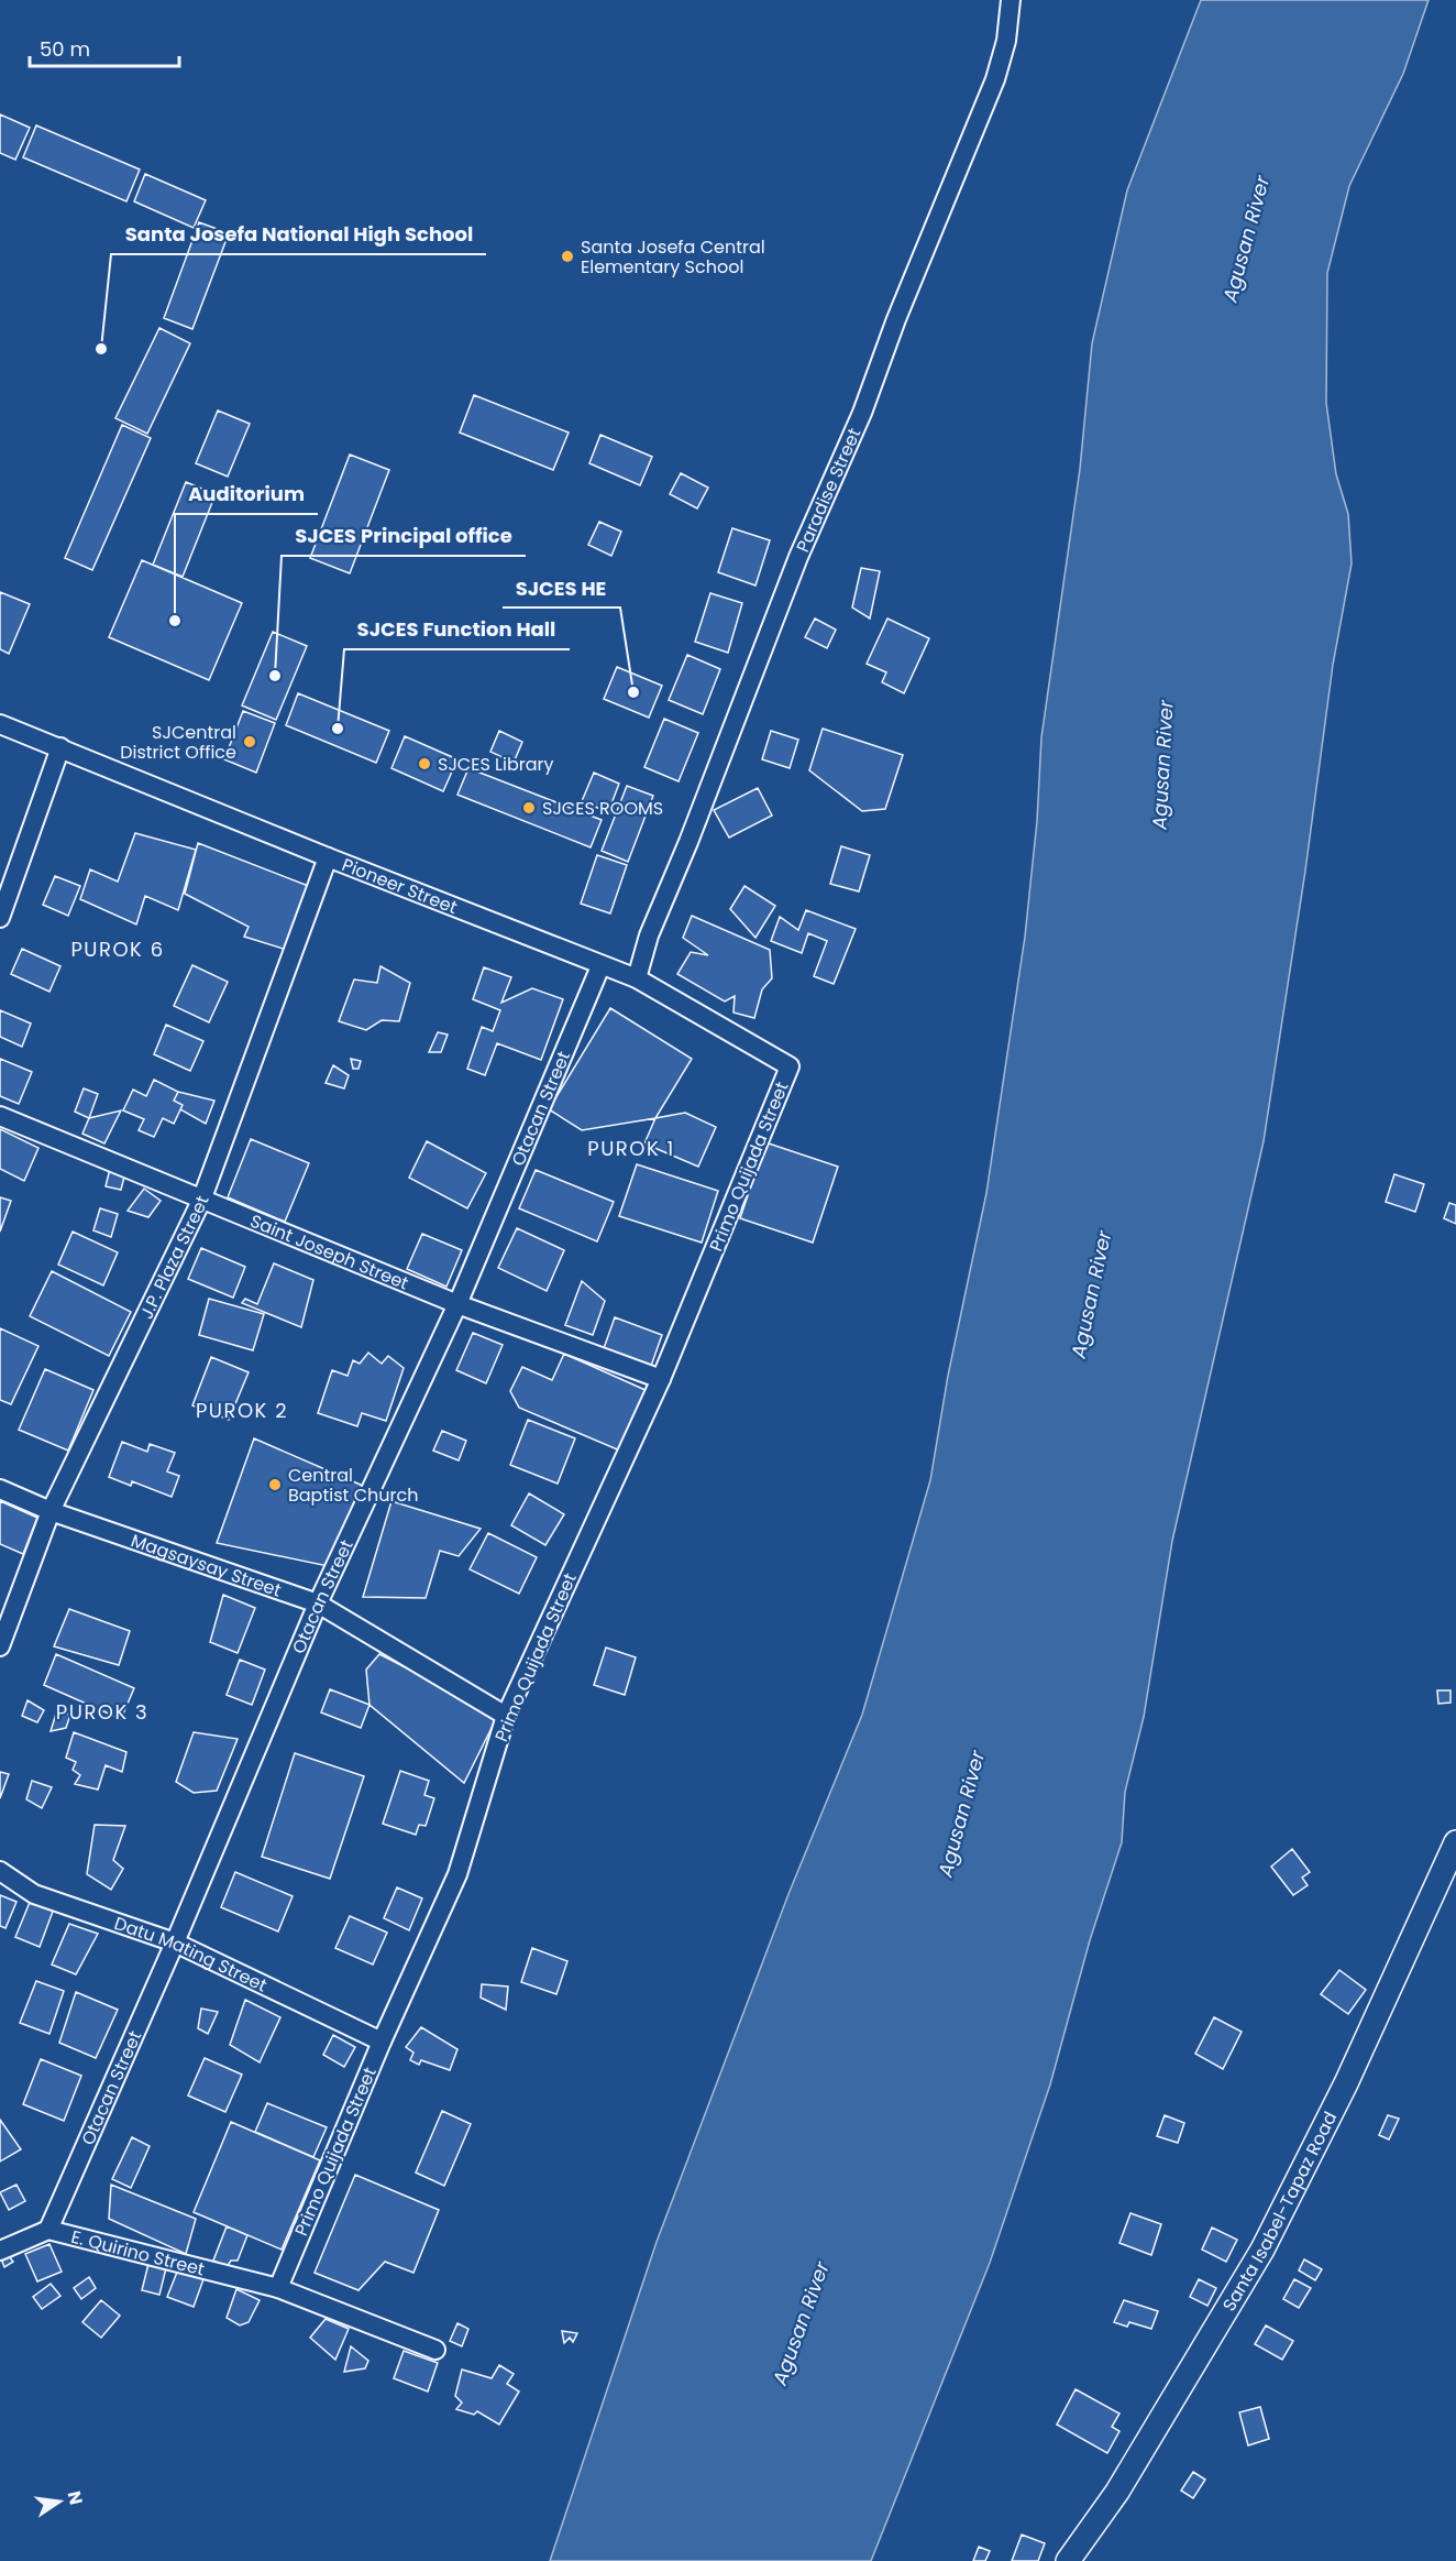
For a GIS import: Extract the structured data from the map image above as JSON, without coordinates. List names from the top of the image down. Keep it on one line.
{"streets":{"street":["Paradise Street","Pioneer Street","Otacan Street","Primo Quijada Street","Saint Joseph Street","J.P. Plaza Street","Magsaysay Street","Datu Mating Street","Santa Isabel-Tapaz Road","E. Quirino Street"]},"crossings":[["Paradise Street","Pioneer Street"],["Pioneer Street","Otacan Street"],["Pioneer Street","Primo Quijada Street"],["Pioneer Street","J.P. Plaza Street"],["Otacan Street","Saint Joseph Street"],["Otacan Street","Magsaysay Street"],["Otacan Street","Datu Mating Street"],["Otacan Street","E. Quirino Street"],["Primo Quijada Street","Saint Joseph Street"],["Primo Quijada Street","Magsaysay Street"],["Primo Quijada Street","Datu Mating Street"],["Primo Quijada Street","E. Quirino Street"],["Saint Joseph Street","J.P. Plaza Street"],["J.P. Plaza Street","Magsaysay Street"]],"districts":["PUROK 6","PUROK 1","PUROK 2","PUROK 3"],"water":["Agusan River"],"places":["Santa Josefa Central Elementary School","Santa Josefa National High School","Auditorium","SJCES Principal office","SJCES HE","SJCES Function Hall","SJCentral District Office","SJCES Library","SJCES ROOMS","Central Baptist Church"],"scale_bar":"50 m","north":"right"}
